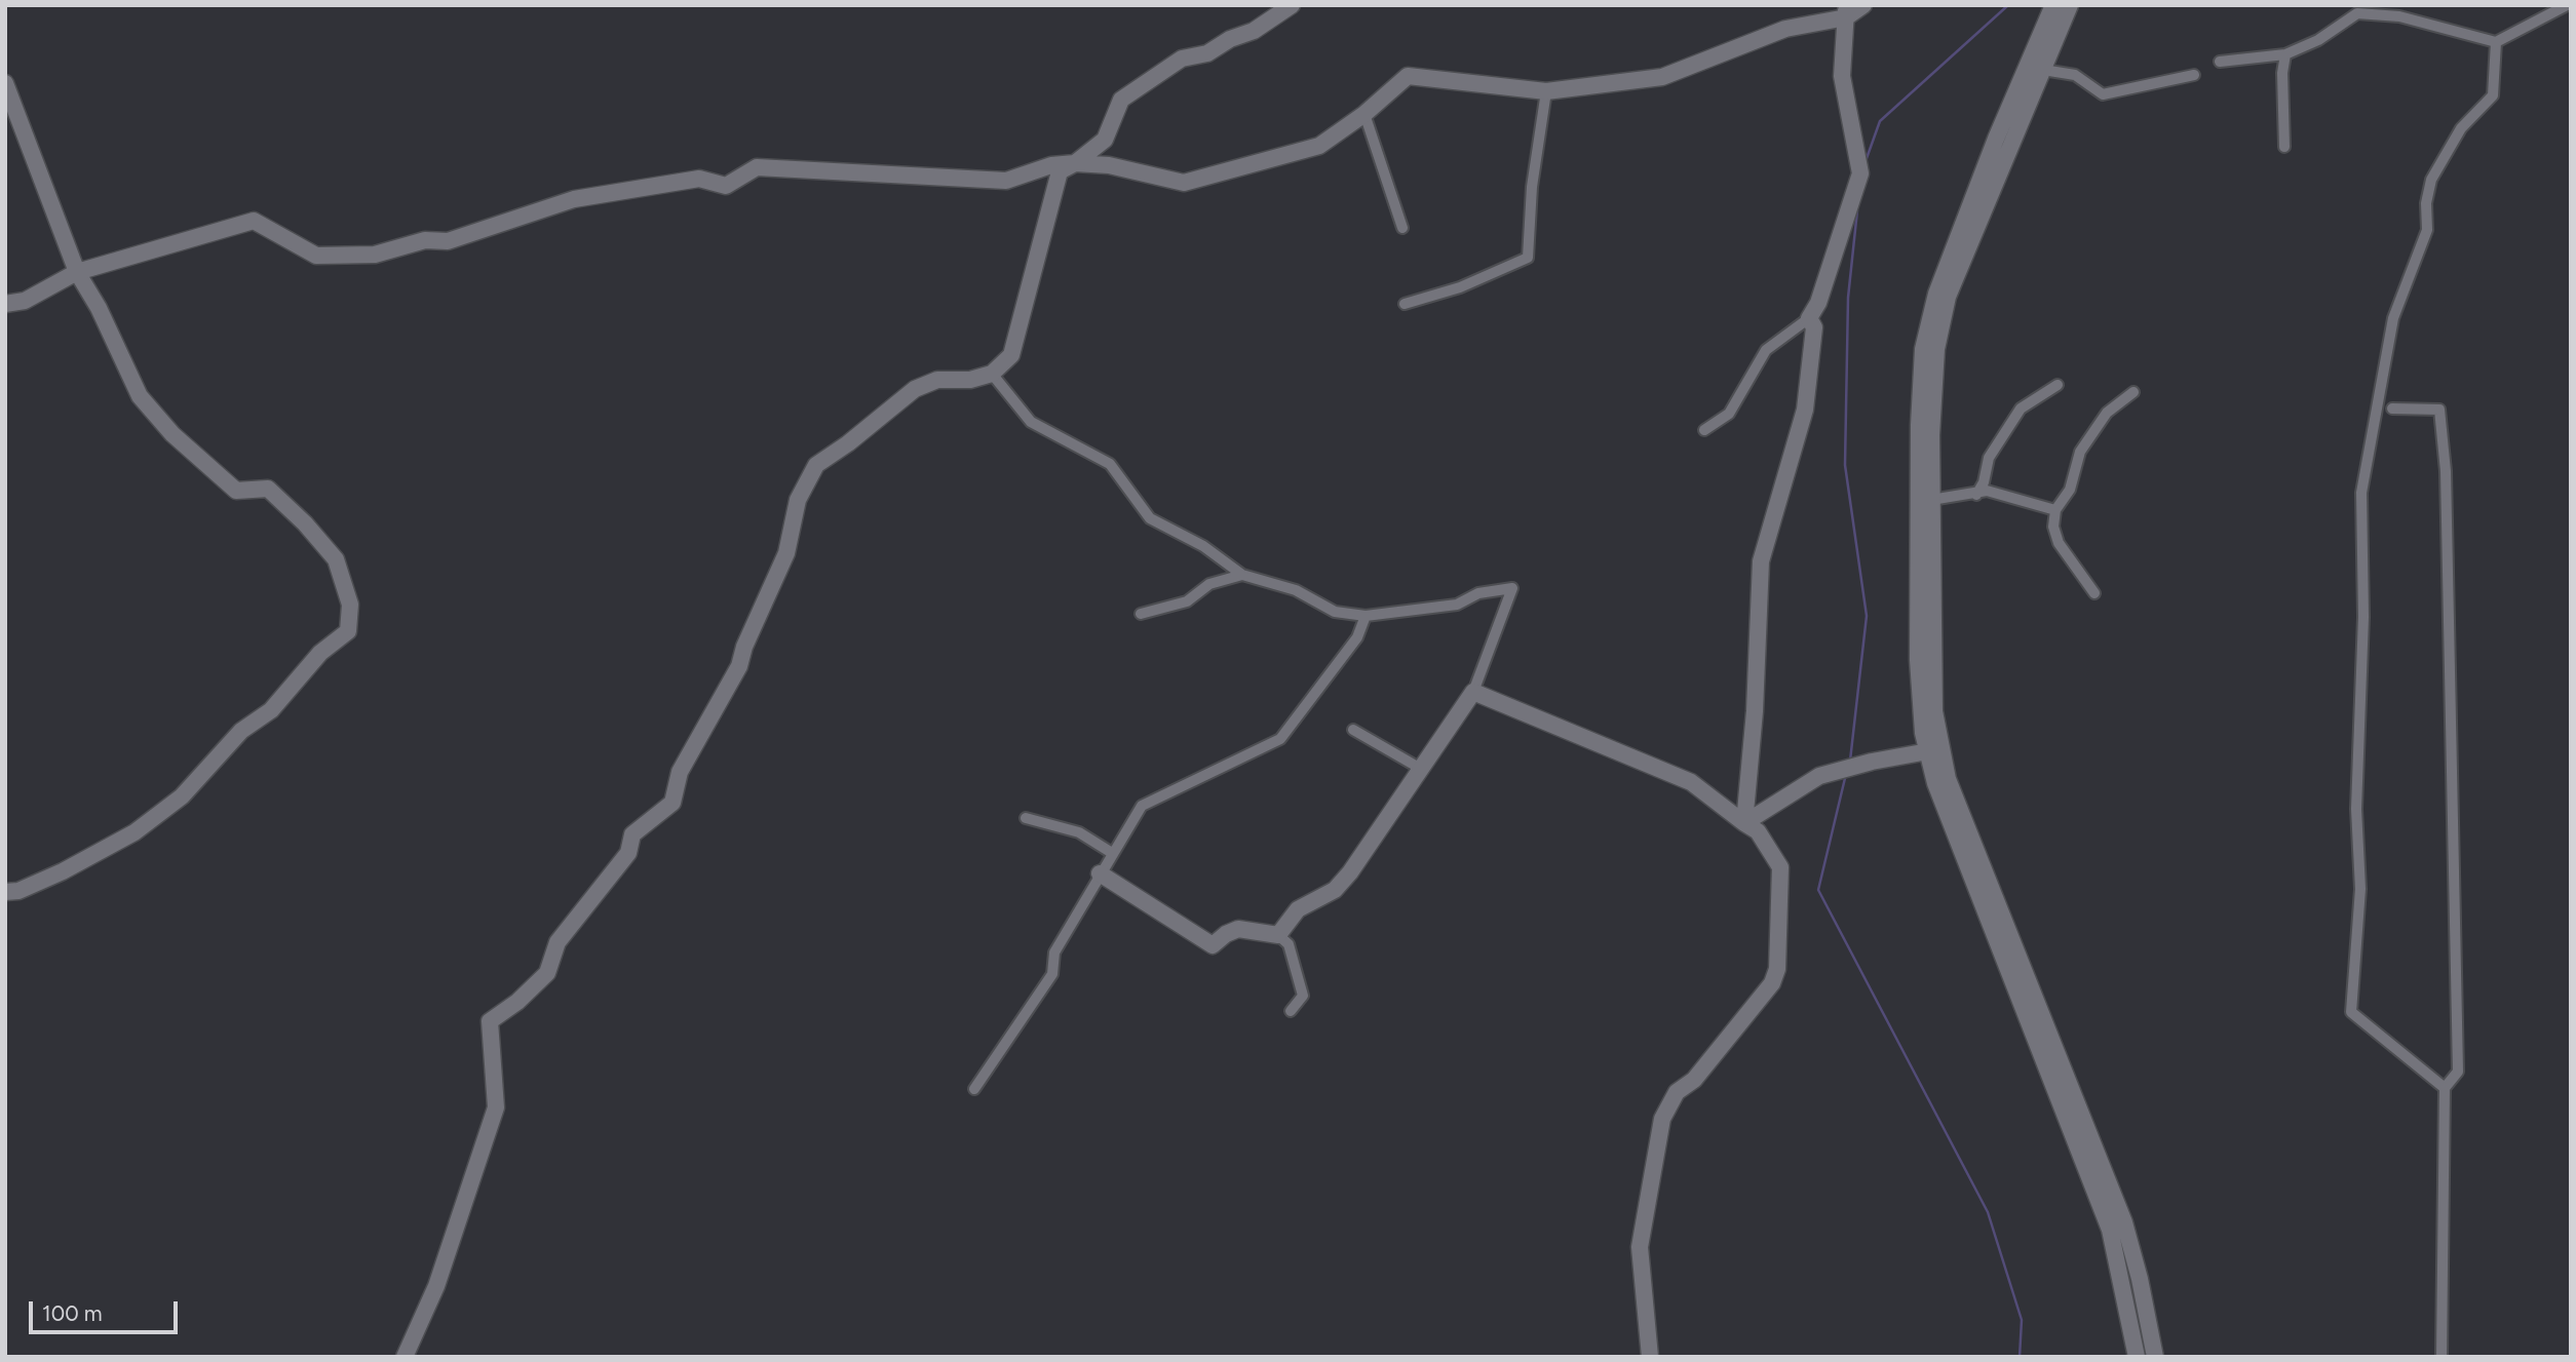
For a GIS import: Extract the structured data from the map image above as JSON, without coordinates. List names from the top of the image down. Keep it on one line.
{"scale_bar":"100 m"}
